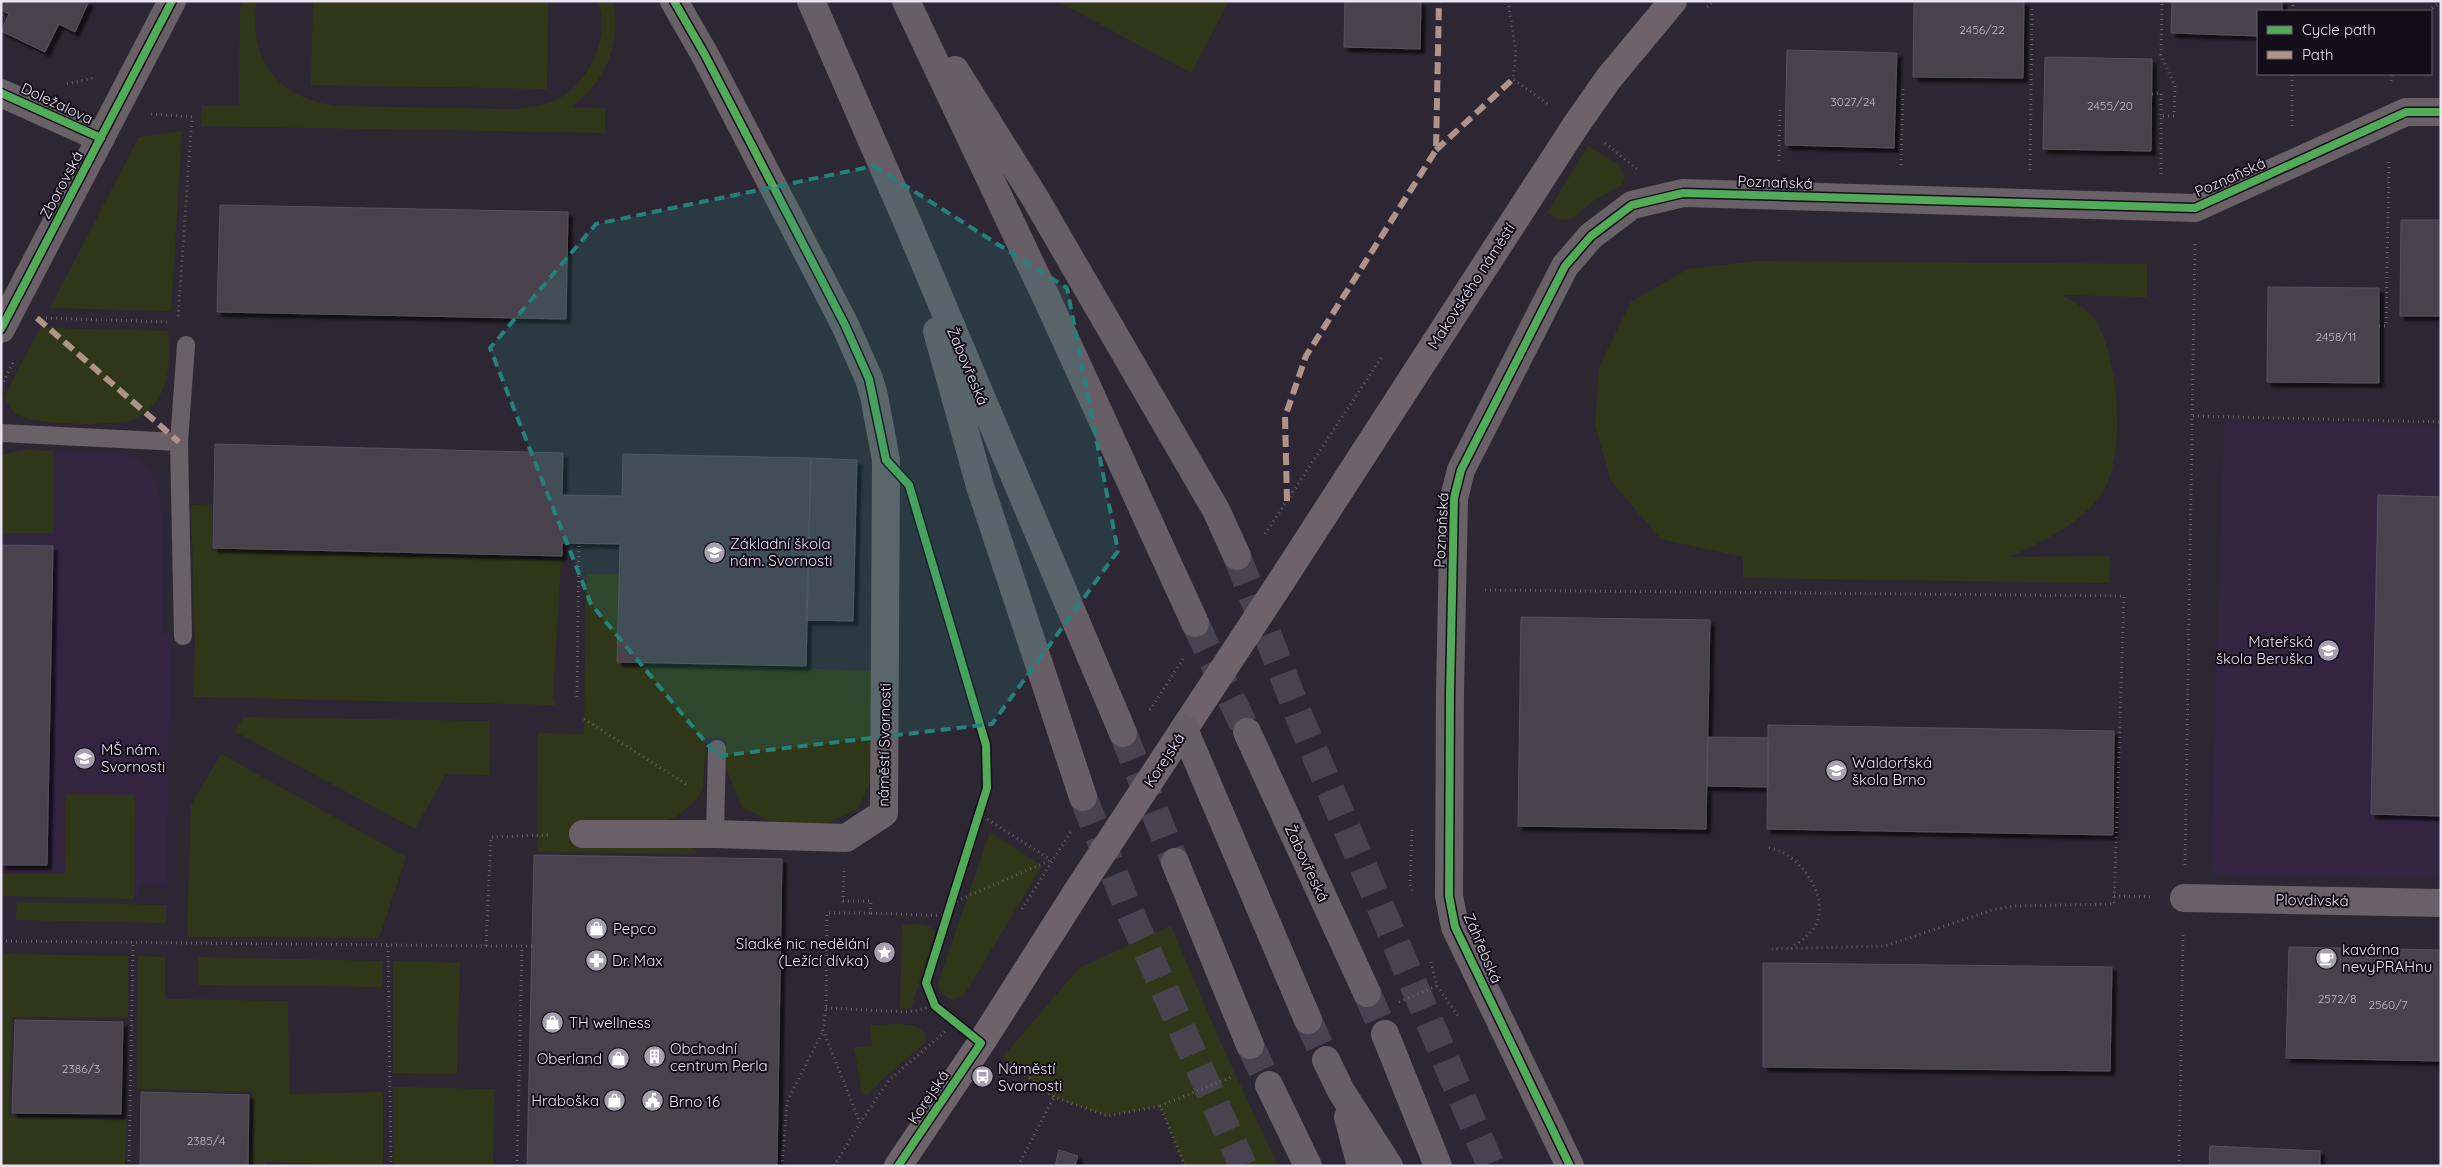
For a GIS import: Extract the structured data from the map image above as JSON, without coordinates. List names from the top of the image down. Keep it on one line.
{"streets":{"highway":["Žabovřeská"],"street":["Doležalova","Poznaňská","Zborovská","Makovského náměstí","náměstí Svornosti","Korejská","Plovdivská","Záhřebská"]},"crossings":[["Doležalova","Zborovská"],["Poznaňská","Záhřebská"],["Makovského náměstí","Korejská"]],"places":{"school or university":["Základní škola nám. Svornosti","Mateřská škola Beruška","MŠ nám. Svornosti","Waldorfská škola Brno"],"shop":["Pepco","TH wellness","Oberland","Hraboška"],"place":["Sladké nic nedělání (Ležící dívka)"],"cafe":["kavárna nevyPRAHnu"],"pharmacy":["Dr. Max"],"building":["Obchodní centrum Perla"],"bus stop":["Náměstí Svornosti"],"public building":["Brno 16"]},"house_numbers":["2456/22","3027/24","2455/20","2458/11","2572/8","2560/7","2386/3","2385/4"],"legend":["Cycle path","Path"]}
